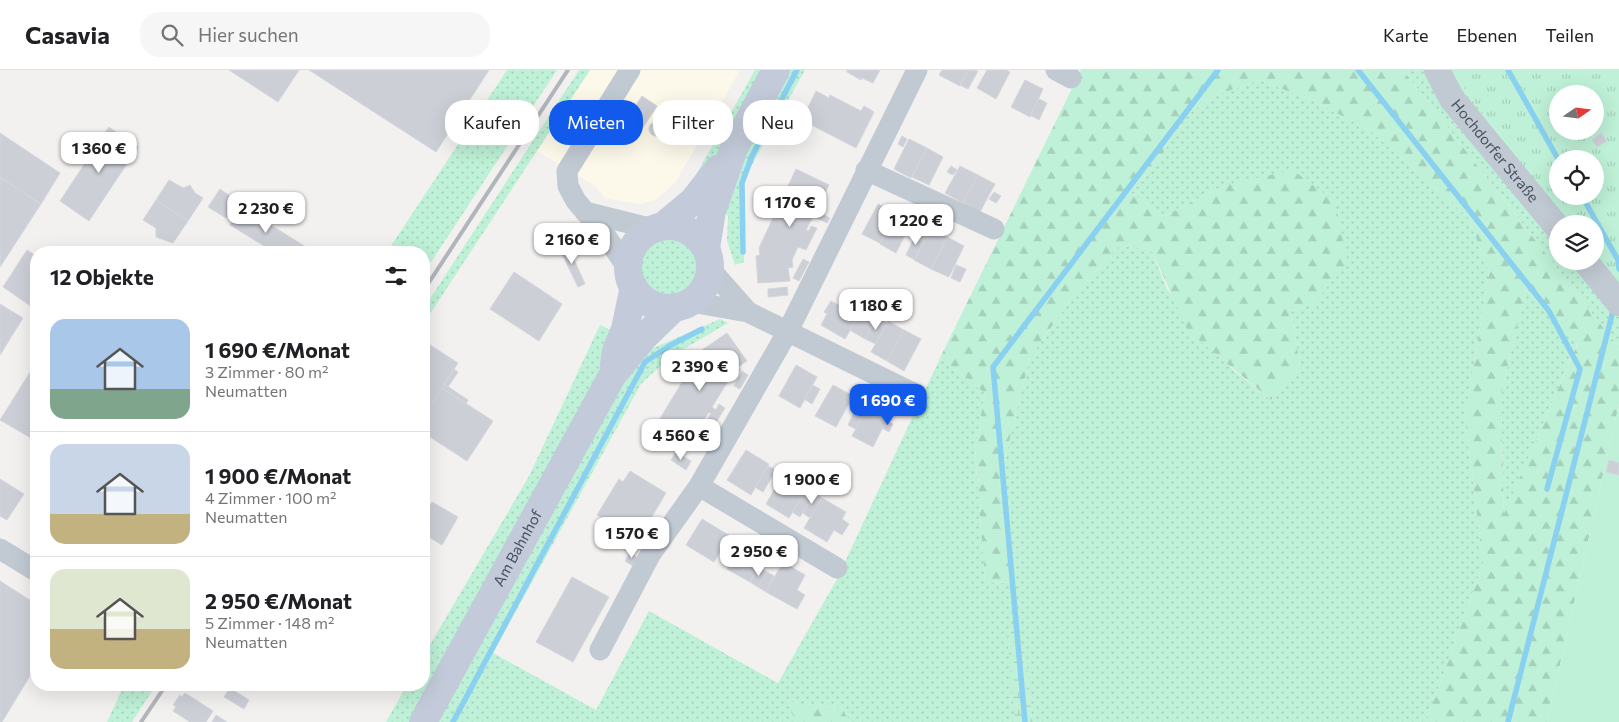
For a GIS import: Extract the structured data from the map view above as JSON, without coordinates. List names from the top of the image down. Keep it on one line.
{"streets":{"main road":["Am Bahnhof"],"street":["Hochdorfer Straße"]},"north":"right","page":{"header":"Casavia","search":"Hier suchen","nav":["Karte","Ebenen","Teilen"],"chip":["Kaufen","Mieten","Filter","Neu"],"price":["1 360 €","1 170 €","2 230 €","1 220 €","2 160 €","1 180 €","2 390 €","1 690 €","4 560 €","1 900 €","1 570 €","2 950 €"],"heading":"12 Objekte","list":[{"name":"1 690 €/Monat","note":"3 Zimmer · 80 m² · Neumatten"},{"name":"1 900 €/Monat","note":"4 Zimmer · 100 m² · Neumatten"},{"name":"2 950 €/Monat","note":"5 Zimmer · 148 m² · Neumatten"}]}}
